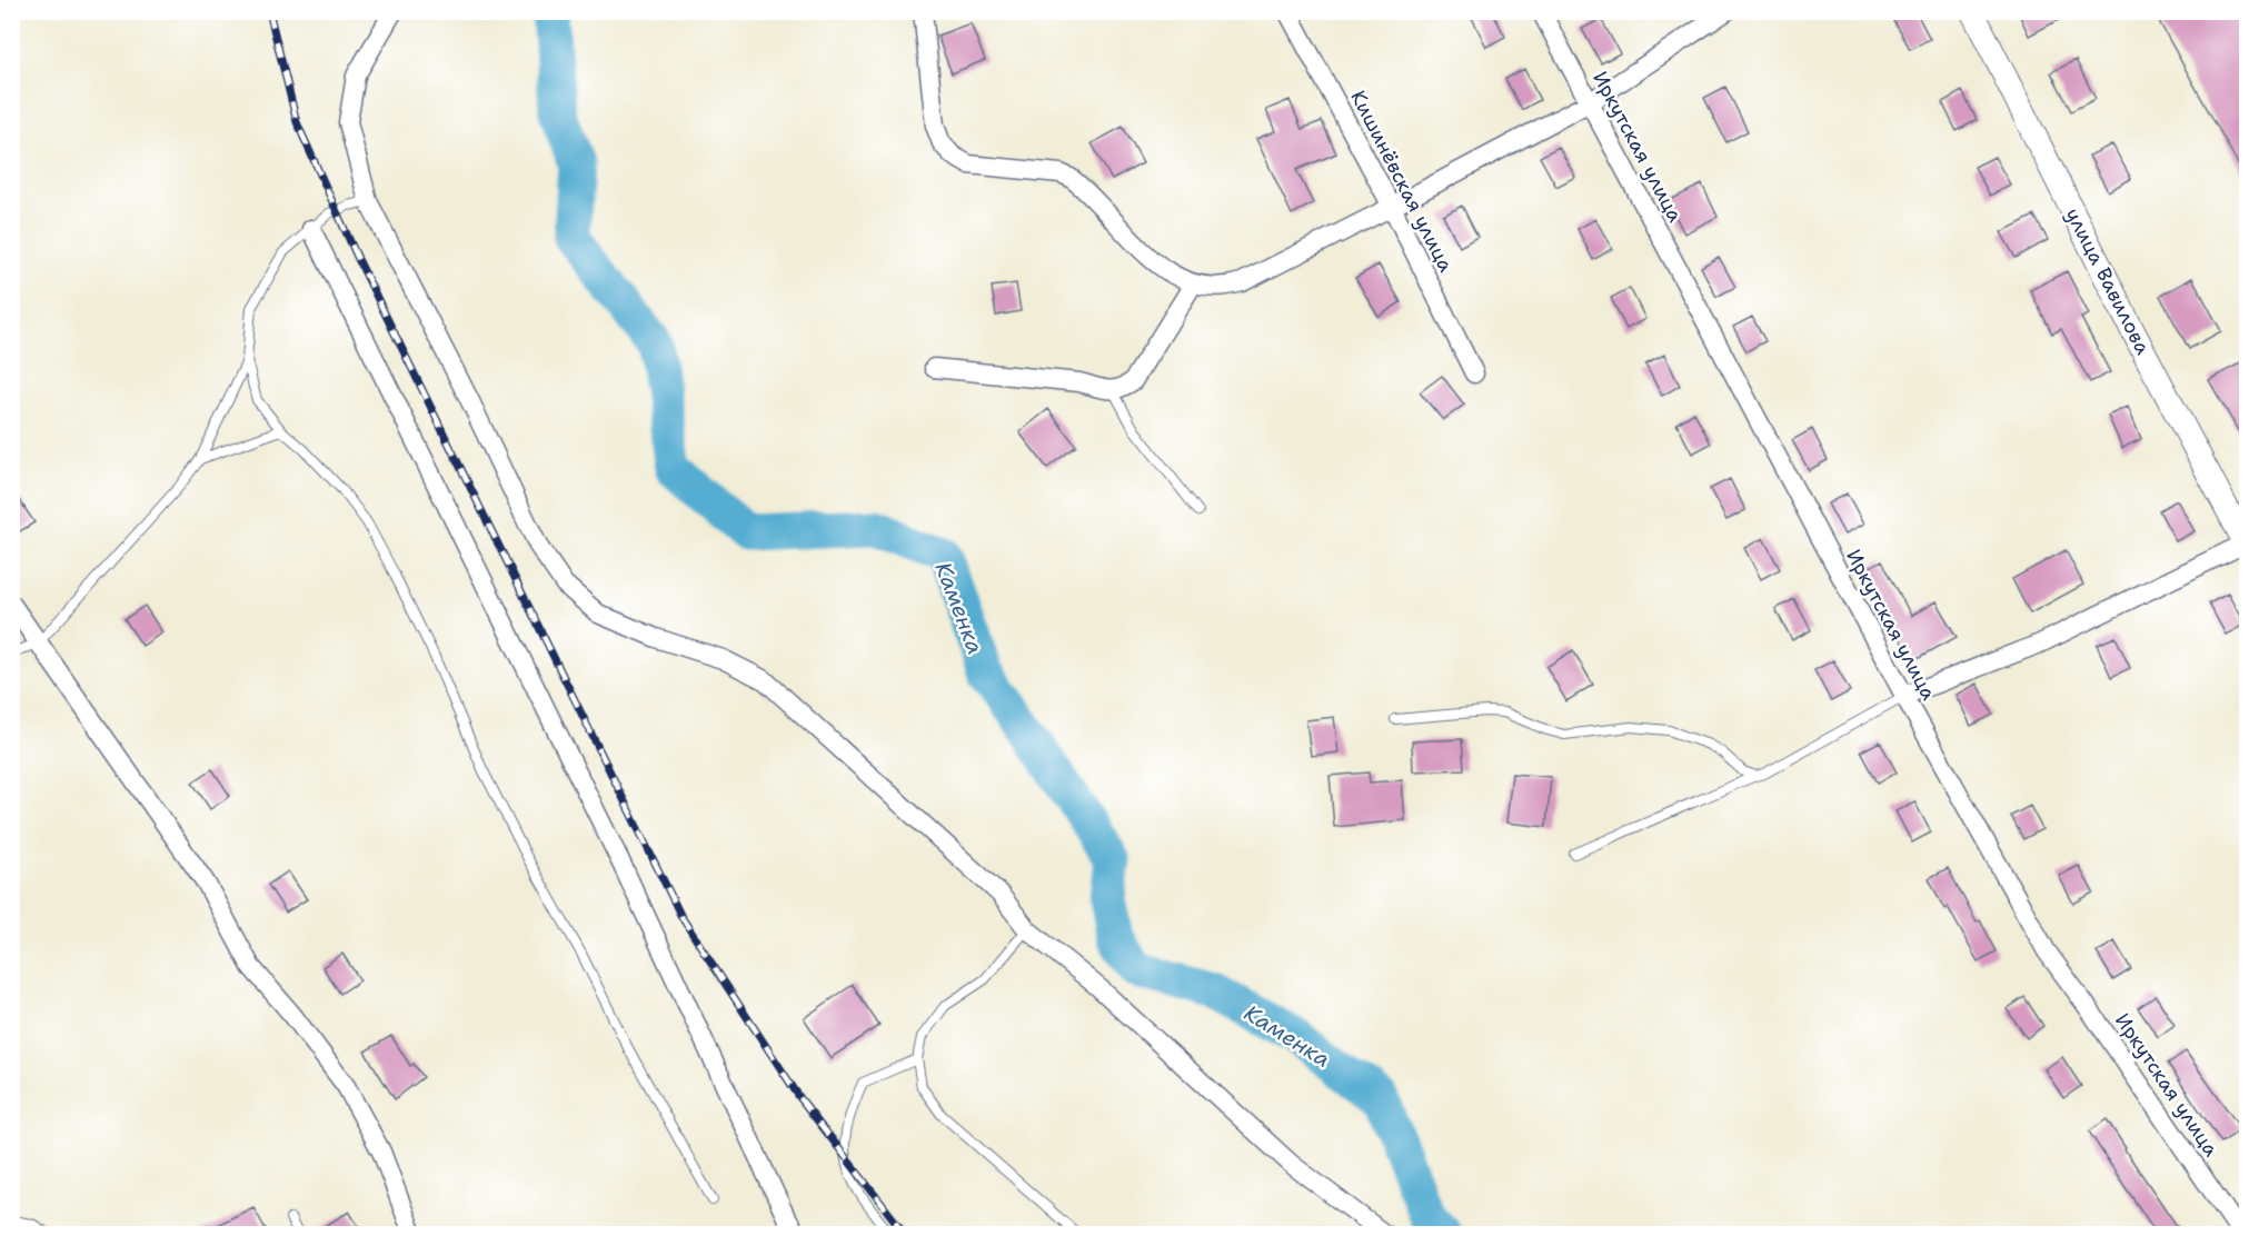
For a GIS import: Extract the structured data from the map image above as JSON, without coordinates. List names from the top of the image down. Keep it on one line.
{"streets":{"street":["Иркутская улица","Кишинёвская улица","улица Вавилова"]},"water":["Каменка"]}
